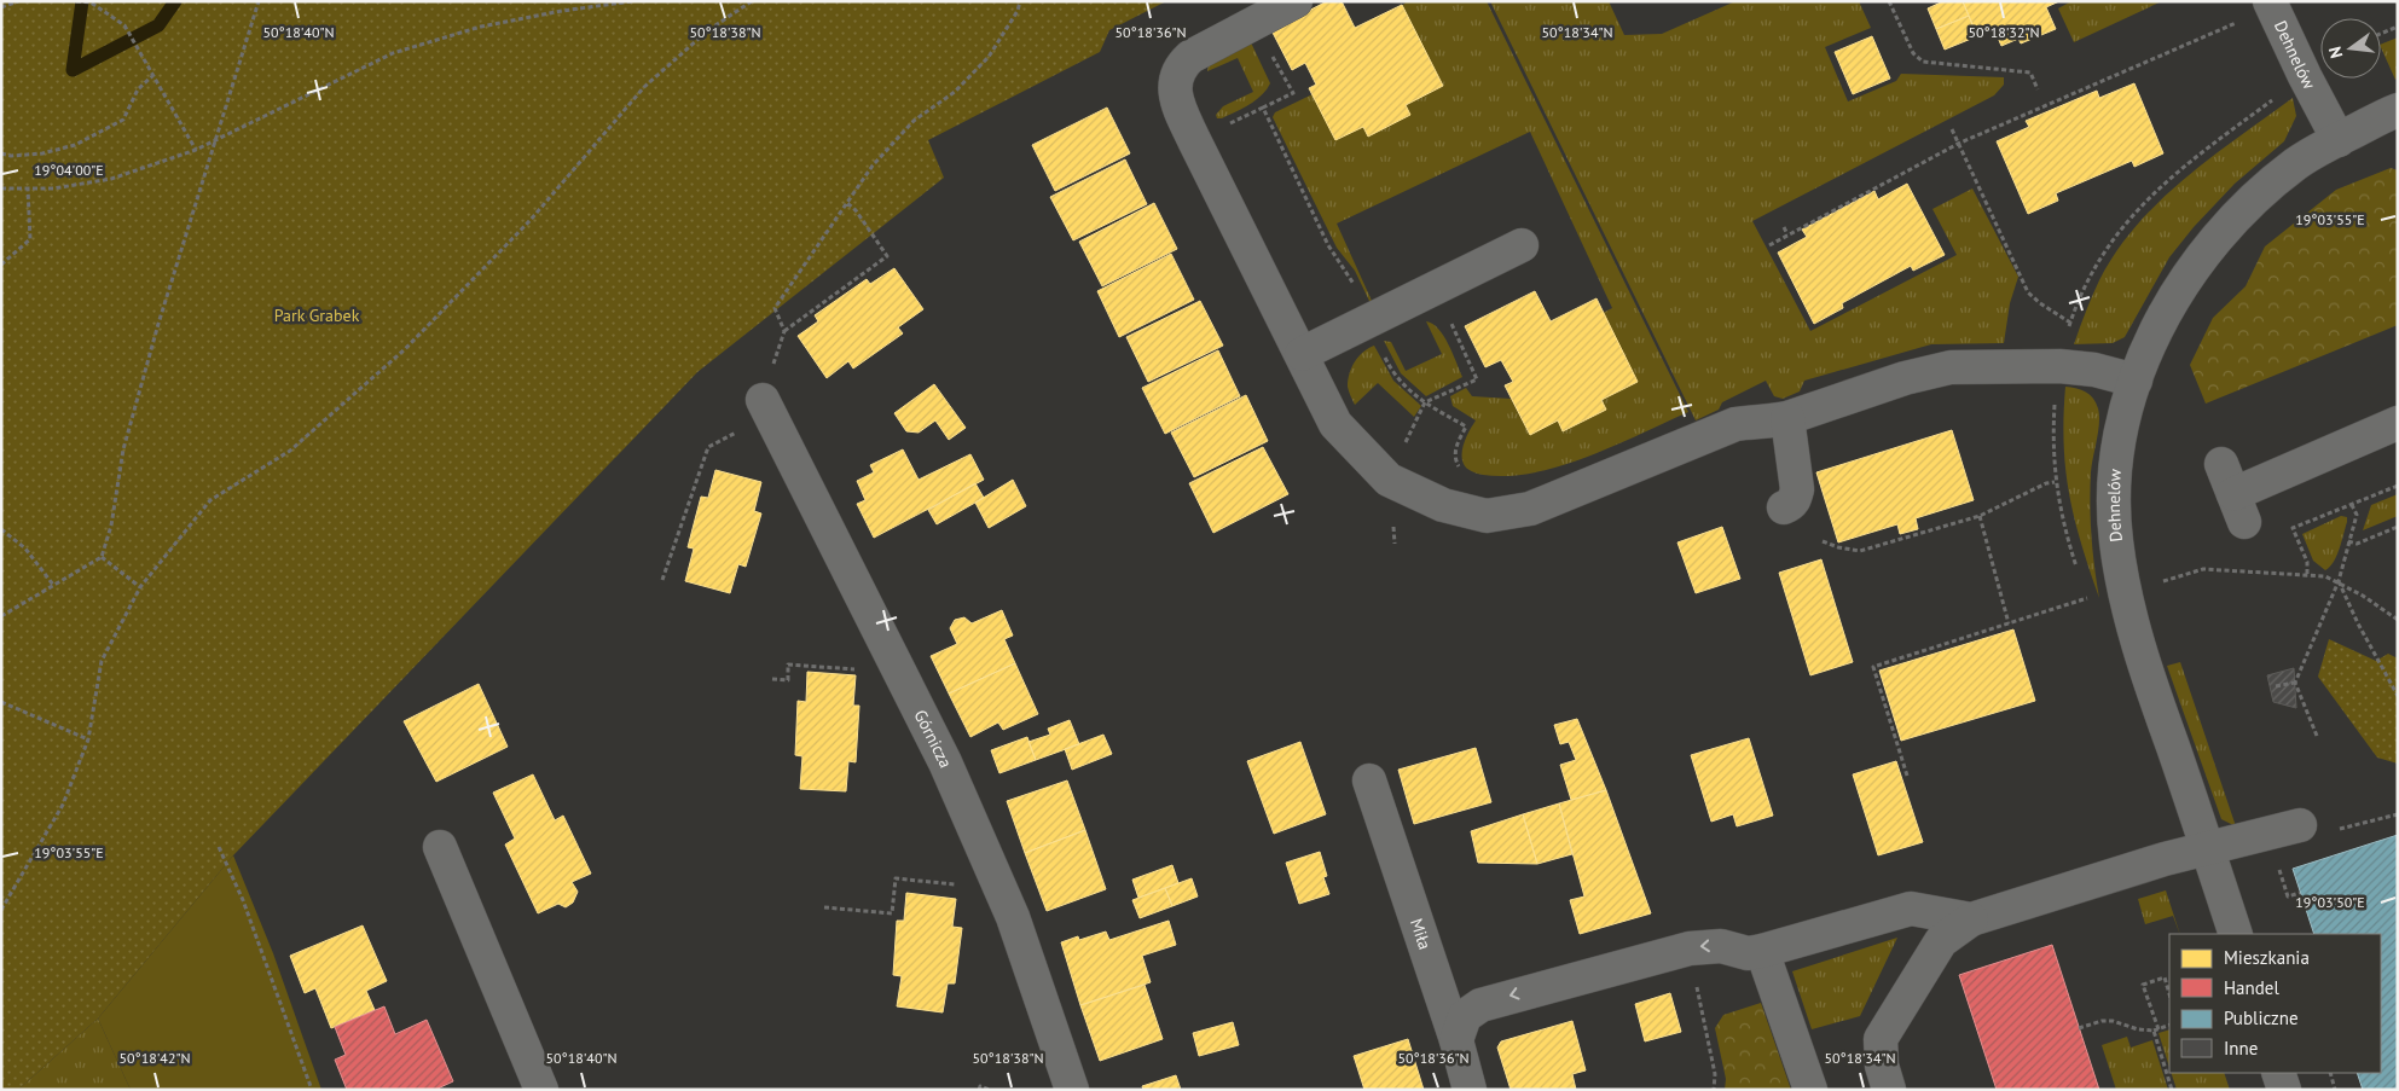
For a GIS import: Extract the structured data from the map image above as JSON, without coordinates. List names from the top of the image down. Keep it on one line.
{"streets":{"street":["Dehnelów","Górnicza","Miła"]},"parks":["Park Grabek"],"legend":["Mieszkania","Handel","Publiczne","Inne"],"north":"left","coordinates":["50°18'38\"N","50°18'40\"N","50°18'36\"N","50°18'34\"N","50°18'32\"N","19°04'00\"E","19°03'55\"E","19°03'50\"E","50°18'42\"N"]}
